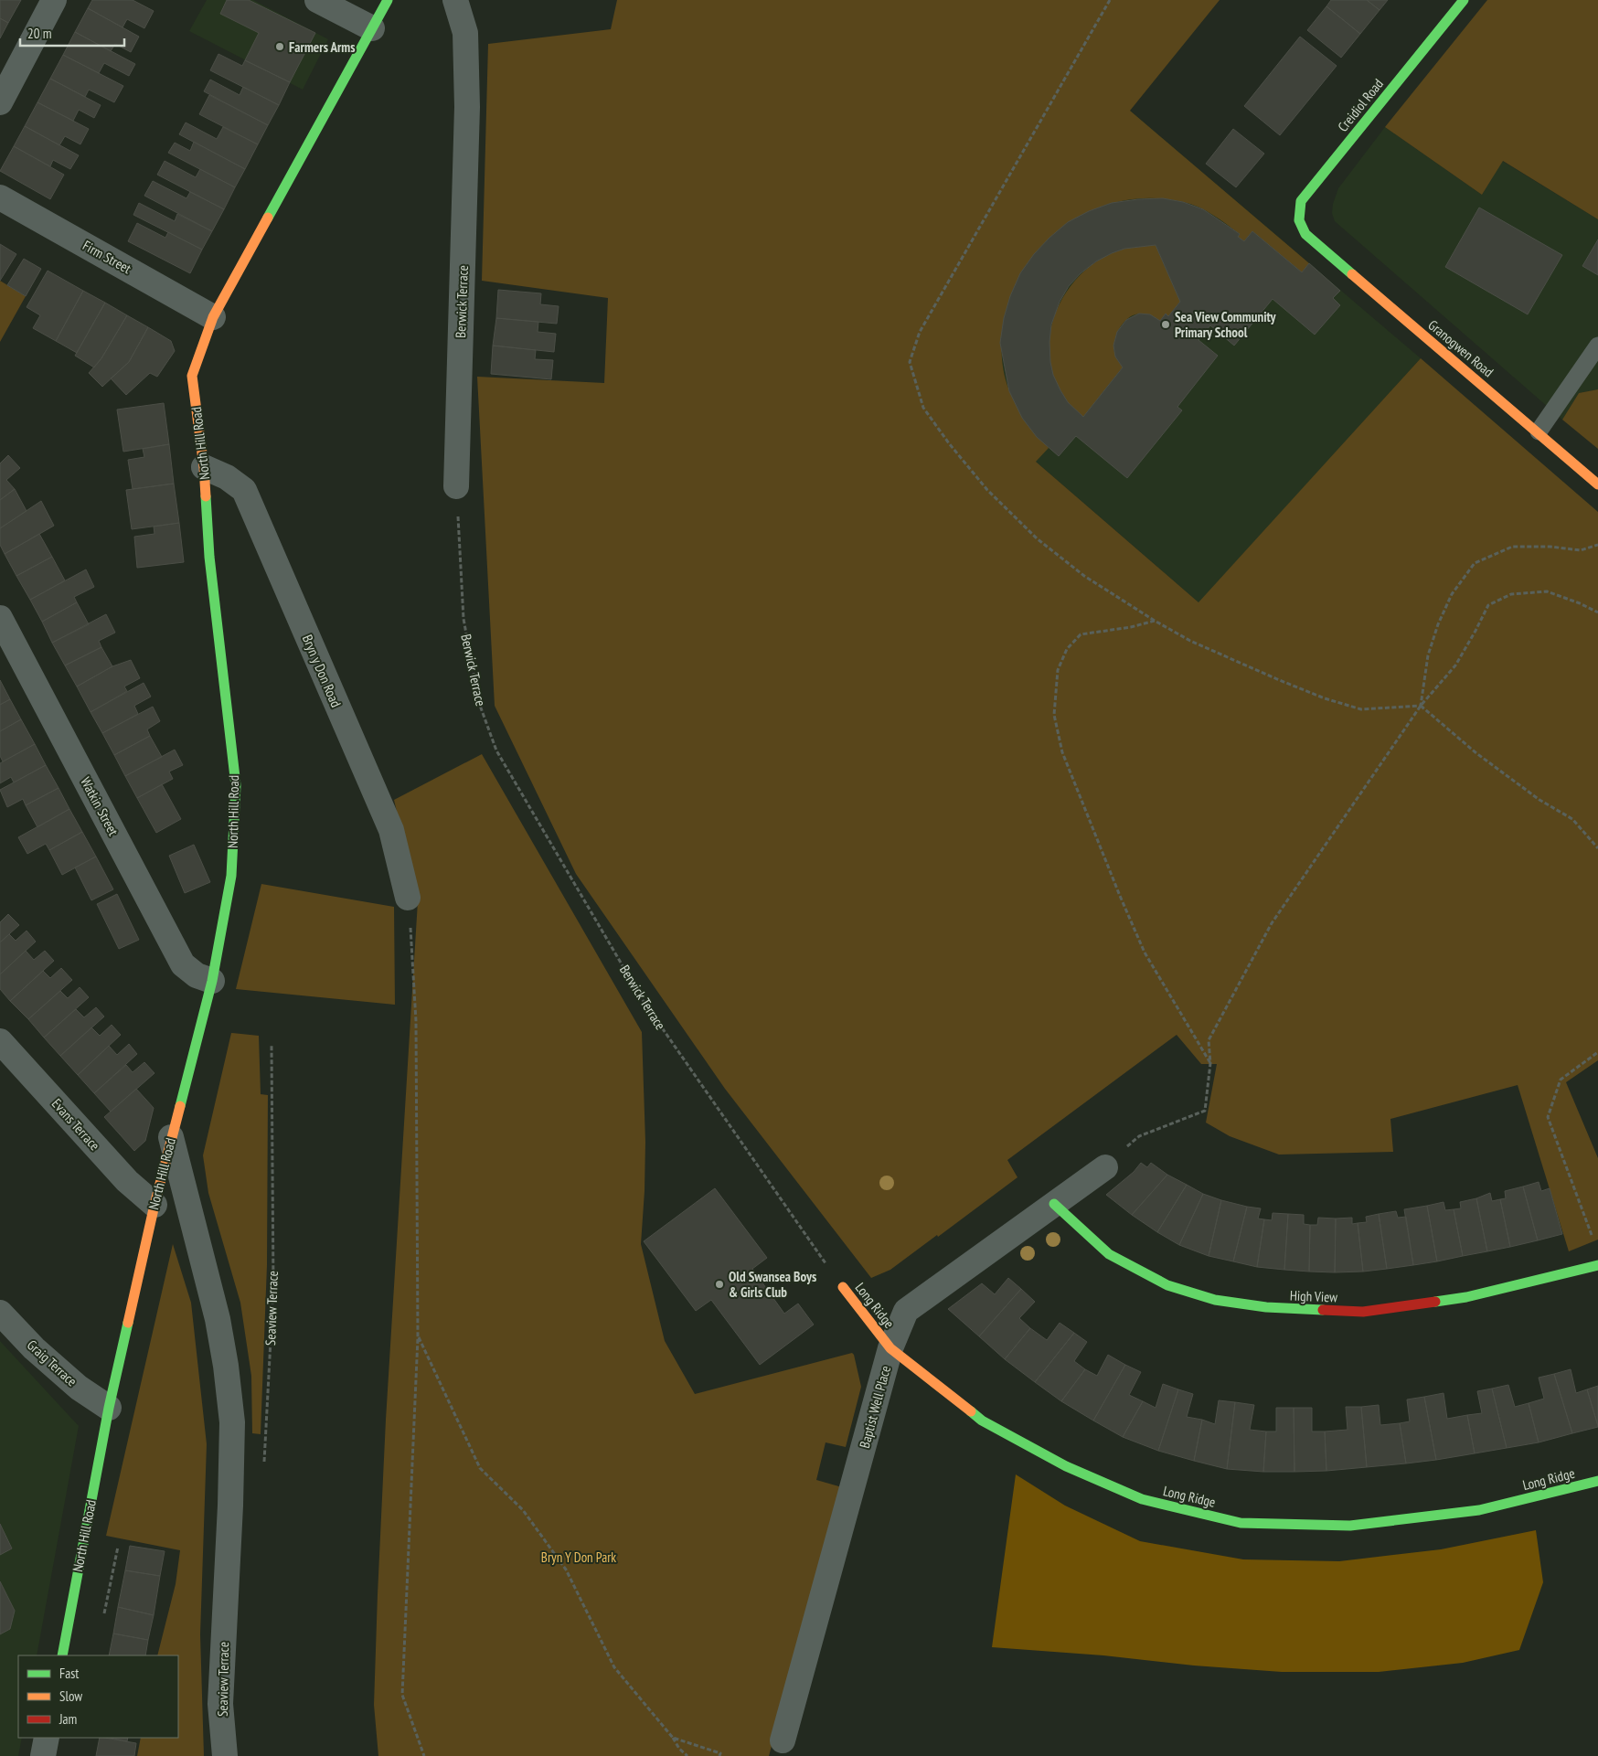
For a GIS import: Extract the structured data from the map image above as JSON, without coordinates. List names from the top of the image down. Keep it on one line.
{"streets":{"street":["Creidiol Road","Firm Street","Berwick Terrace","Granogwen Road","North Hill Road","Bryn y Don Road","Watkin Street","Evans Terrace","High View","Long Ridge","Seaview Terrace","Graig Terrace","Baptist Well Place"]},"crossings":[["Creidiol Road","Granogwen Road"],["Firm Street","North Hill Road"],["North Hill Road","Bryn y Don Road"],["North Hill Road","Watkin Street"],["North Hill Road","Evans Terrace"],["North Hill Road","Seaview Terrace"],["North Hill Road","Graig Terrace"],["High View","Baptist Well Place"],["Long Ridge","Baptist Well Place"]],"parks":["Bryn Y Don Park"],"places":["Farmers Arms","Sea View Community Primary School","Old Swansea Boys & Girls Club"],"legend":["Fast","Slow","Jam"],"scale_bar":"20 m"}
